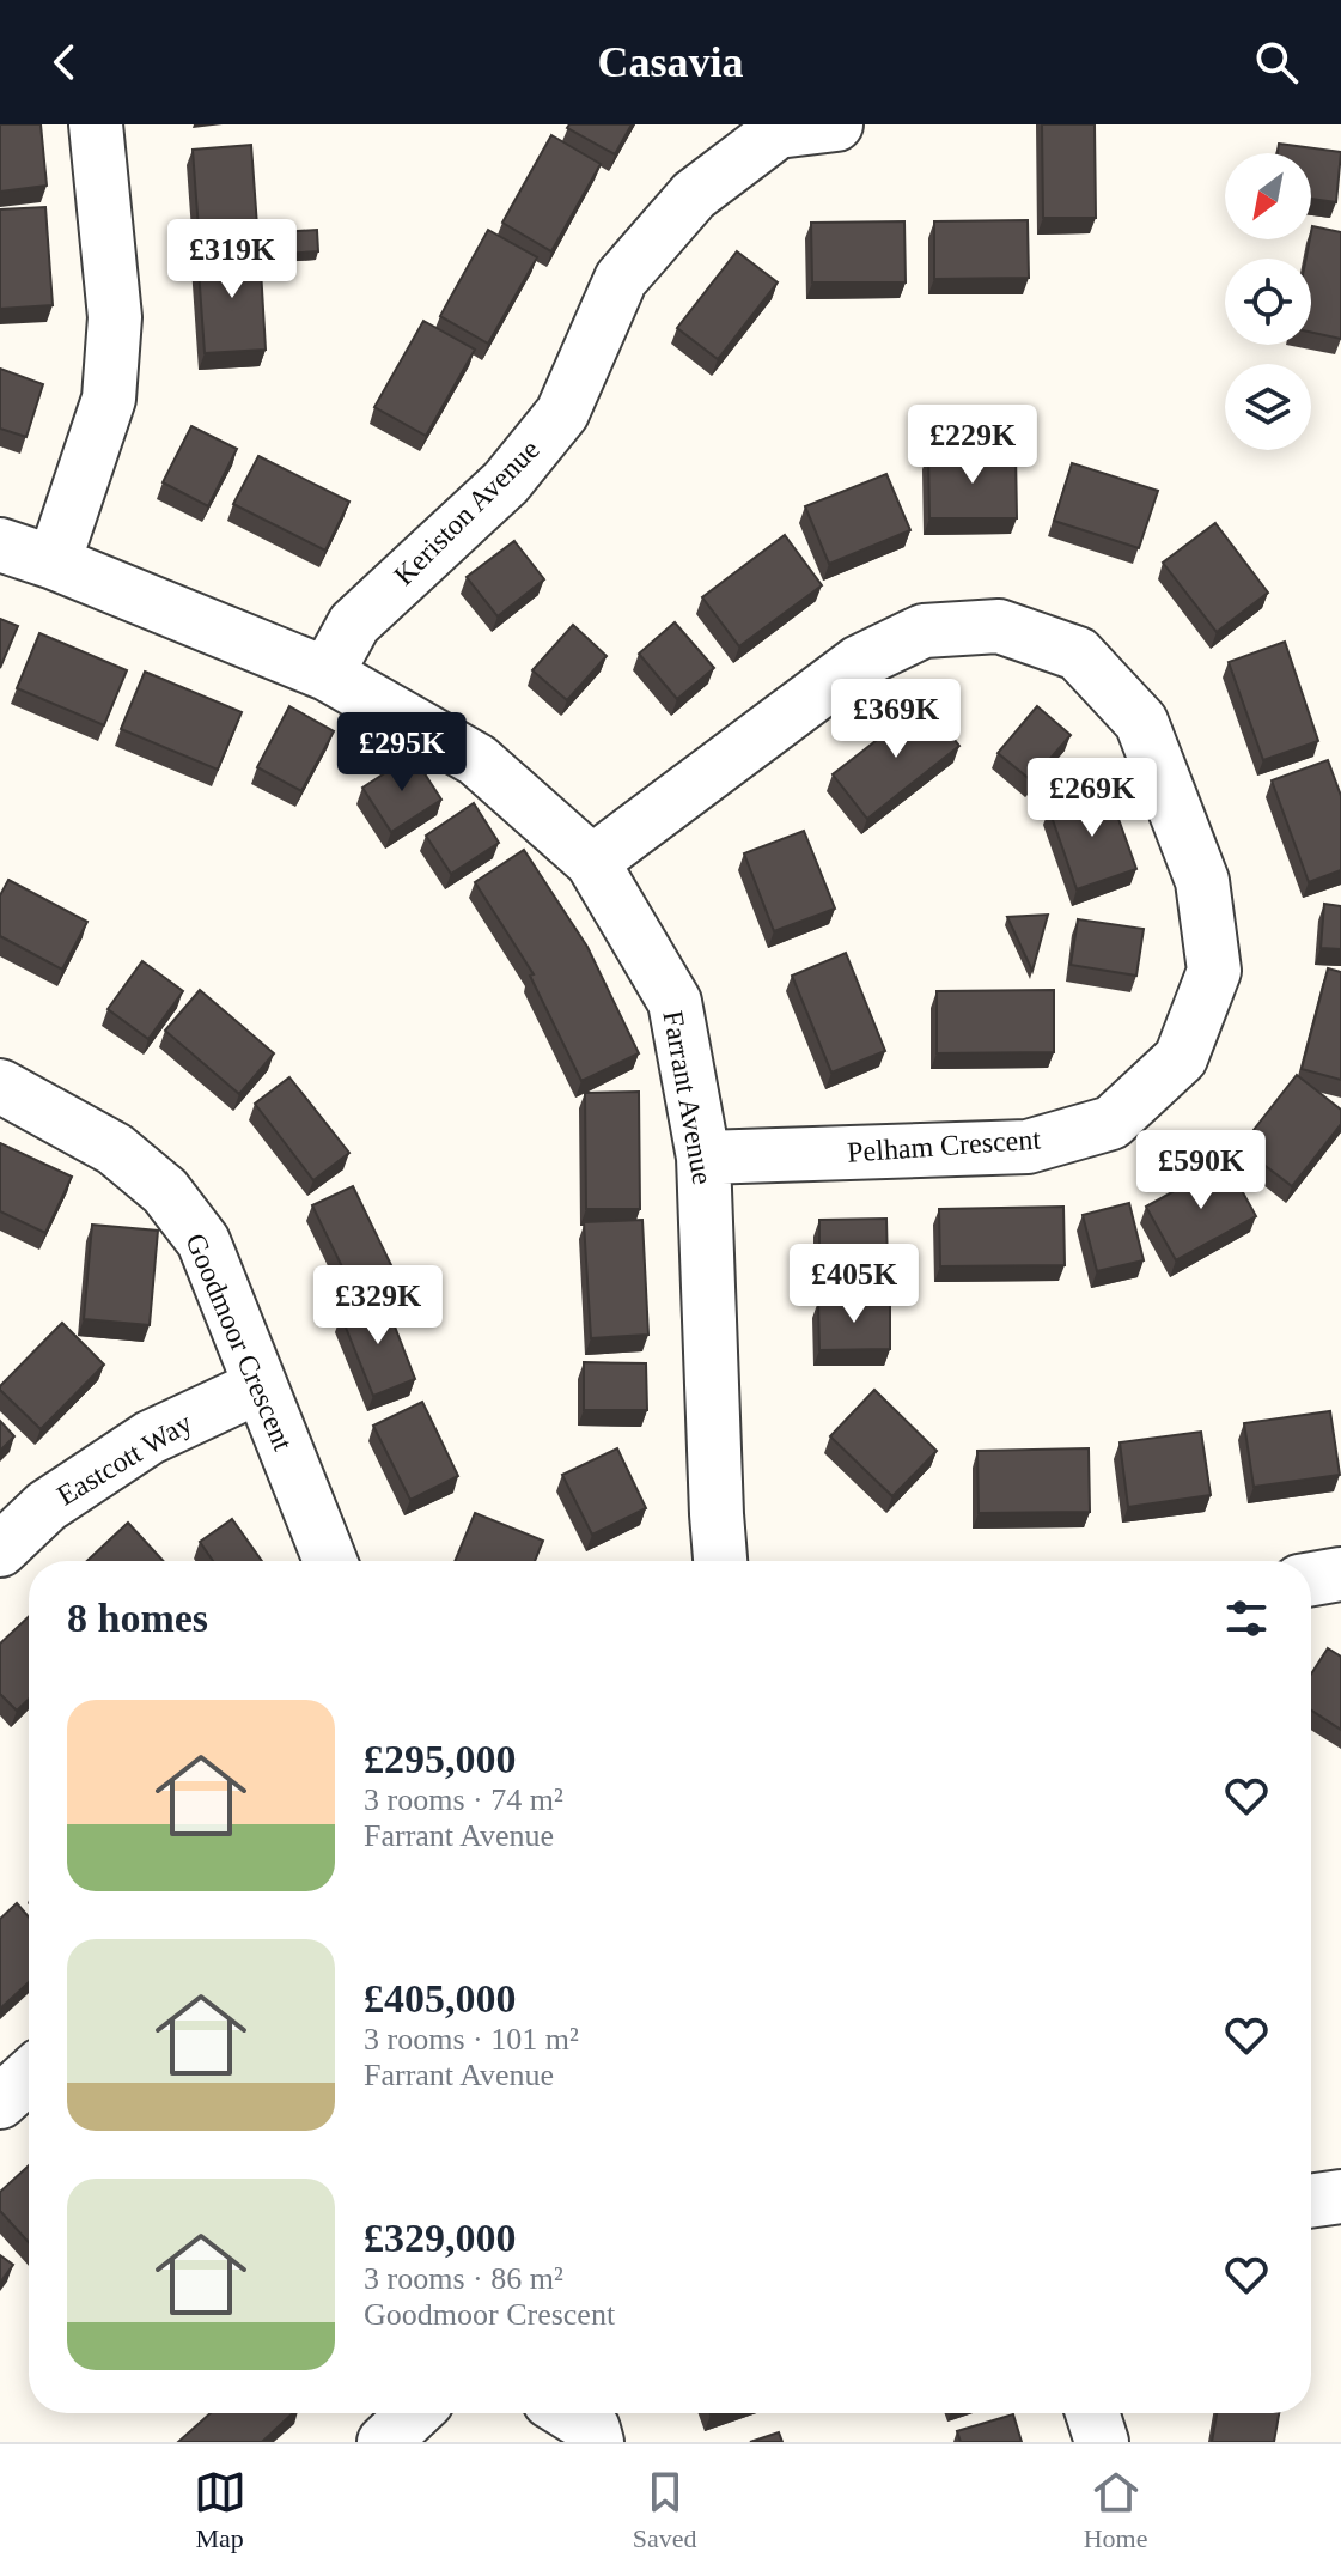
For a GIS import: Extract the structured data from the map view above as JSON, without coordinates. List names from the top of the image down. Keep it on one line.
{"streets":{"street":["Keriston Avenue","Farrant Avenue","Pelham Crescent","Goodmoor Crescent","Eastcott Way"]},"crossings":[["Keriston Avenue","Farrant Avenue"],["Farrant Avenue","Pelham Crescent"],["Goodmoor Crescent","Eastcott Way"]],"north":"bottom left","page":{"header":"Casavia","price":["£319K","£229K","£369K","£295K","£269K","£590K","£405K","£329K"],"heading":"8 homes","list":[{"name":"£295,000","note":"3 rooms · 74 m² · Farrant Avenue"},{"name":"£405,000","note":"3 rooms · 101 m² · Farrant Avenue"},{"name":"£329,000","note":"3 rooms · 86 m² · Goodmoor Crescent"}],"tabs":["Map","Saved","Home"]}}
